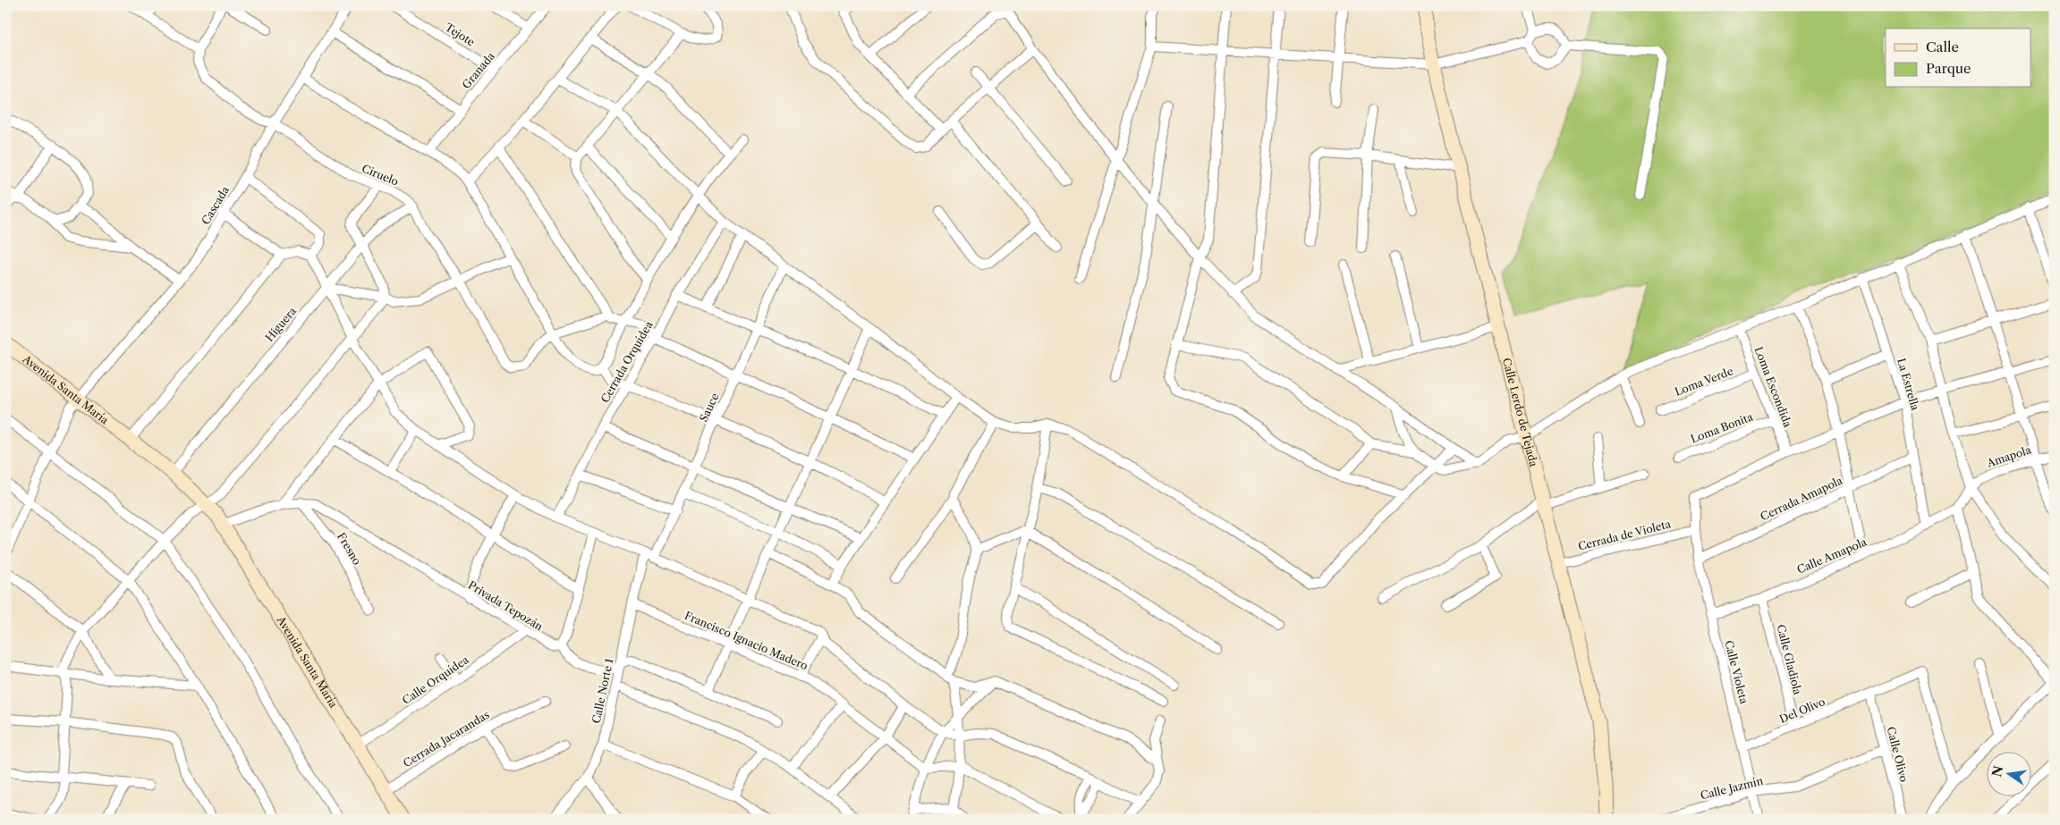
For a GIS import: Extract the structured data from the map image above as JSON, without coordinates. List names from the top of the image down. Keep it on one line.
{"streets":{"main road":["Avenida Santa María","Calle Lerdo de Tejada"],"street":["Tejote","Granada","Ciruelo","Cascada","Higuera","Cerrada Orquídea","Loma Verde","La Estrella","Loma Escondida","Sauce","Loma Bonita","Amapola","Cerrada Amapola","Cerrada de Violeta","Fresno","Calle Amapola","Privada Tepozán","Francisco Ignacio Madero","Calle Gladiola","Calle Violeta","Calle Orquídea","Calle Norte 1","Del Olivo","Cerrada Jacarandas","Calle Olivo","Calle Jazmín"]},"crossings":[["Tejote","Granada"],["Ciruelo","Cascada"],["Ciruelo","Higuera"],["Cascada","Avenida Santa María"],["Higuera","Avenida Santa María"],["Loma Verde","Loma Escondida"],["La Estrella","Cerrada Amapola"],["La Estrella","Calle Amapola"],["Loma Escondida","Loma Bonita"],["Loma Escondida","Calle Violeta"],["Avenida Santa María","Privada Tepozán"],["Avenida Santa María","Calle Orquídea"],["Avenida Santa María","Cerrada Jacarandas"],["Calle Lerdo de Tejada","Cerrada de Violeta"],["Amapola","Calle Amapola"],["Cerrada Amapola","Calle Violeta"],["Cerrada de Violeta","Calle Violeta"],["Fresno","Privada Tepozán"],["Calle Amapola","Calle Gladiola"],["Calle Amapola","Calle Violeta"],["Privada Tepozán","Calle Orquídea"],["Privada Tepozán","Calle Norte 1"],["Francisco Ignacio Madero","Calle Norte 1"],["Calle Gladiola","Del Olivo"],["Calle Violeta","Del Olivo"],["Calle Violeta","Calle Jazmín"],["Del Olivo","Calle Olivo"],["Calle Olivo","Calle Jazmín"]],"legend":["Calle","Parque"],"north":"left"}
